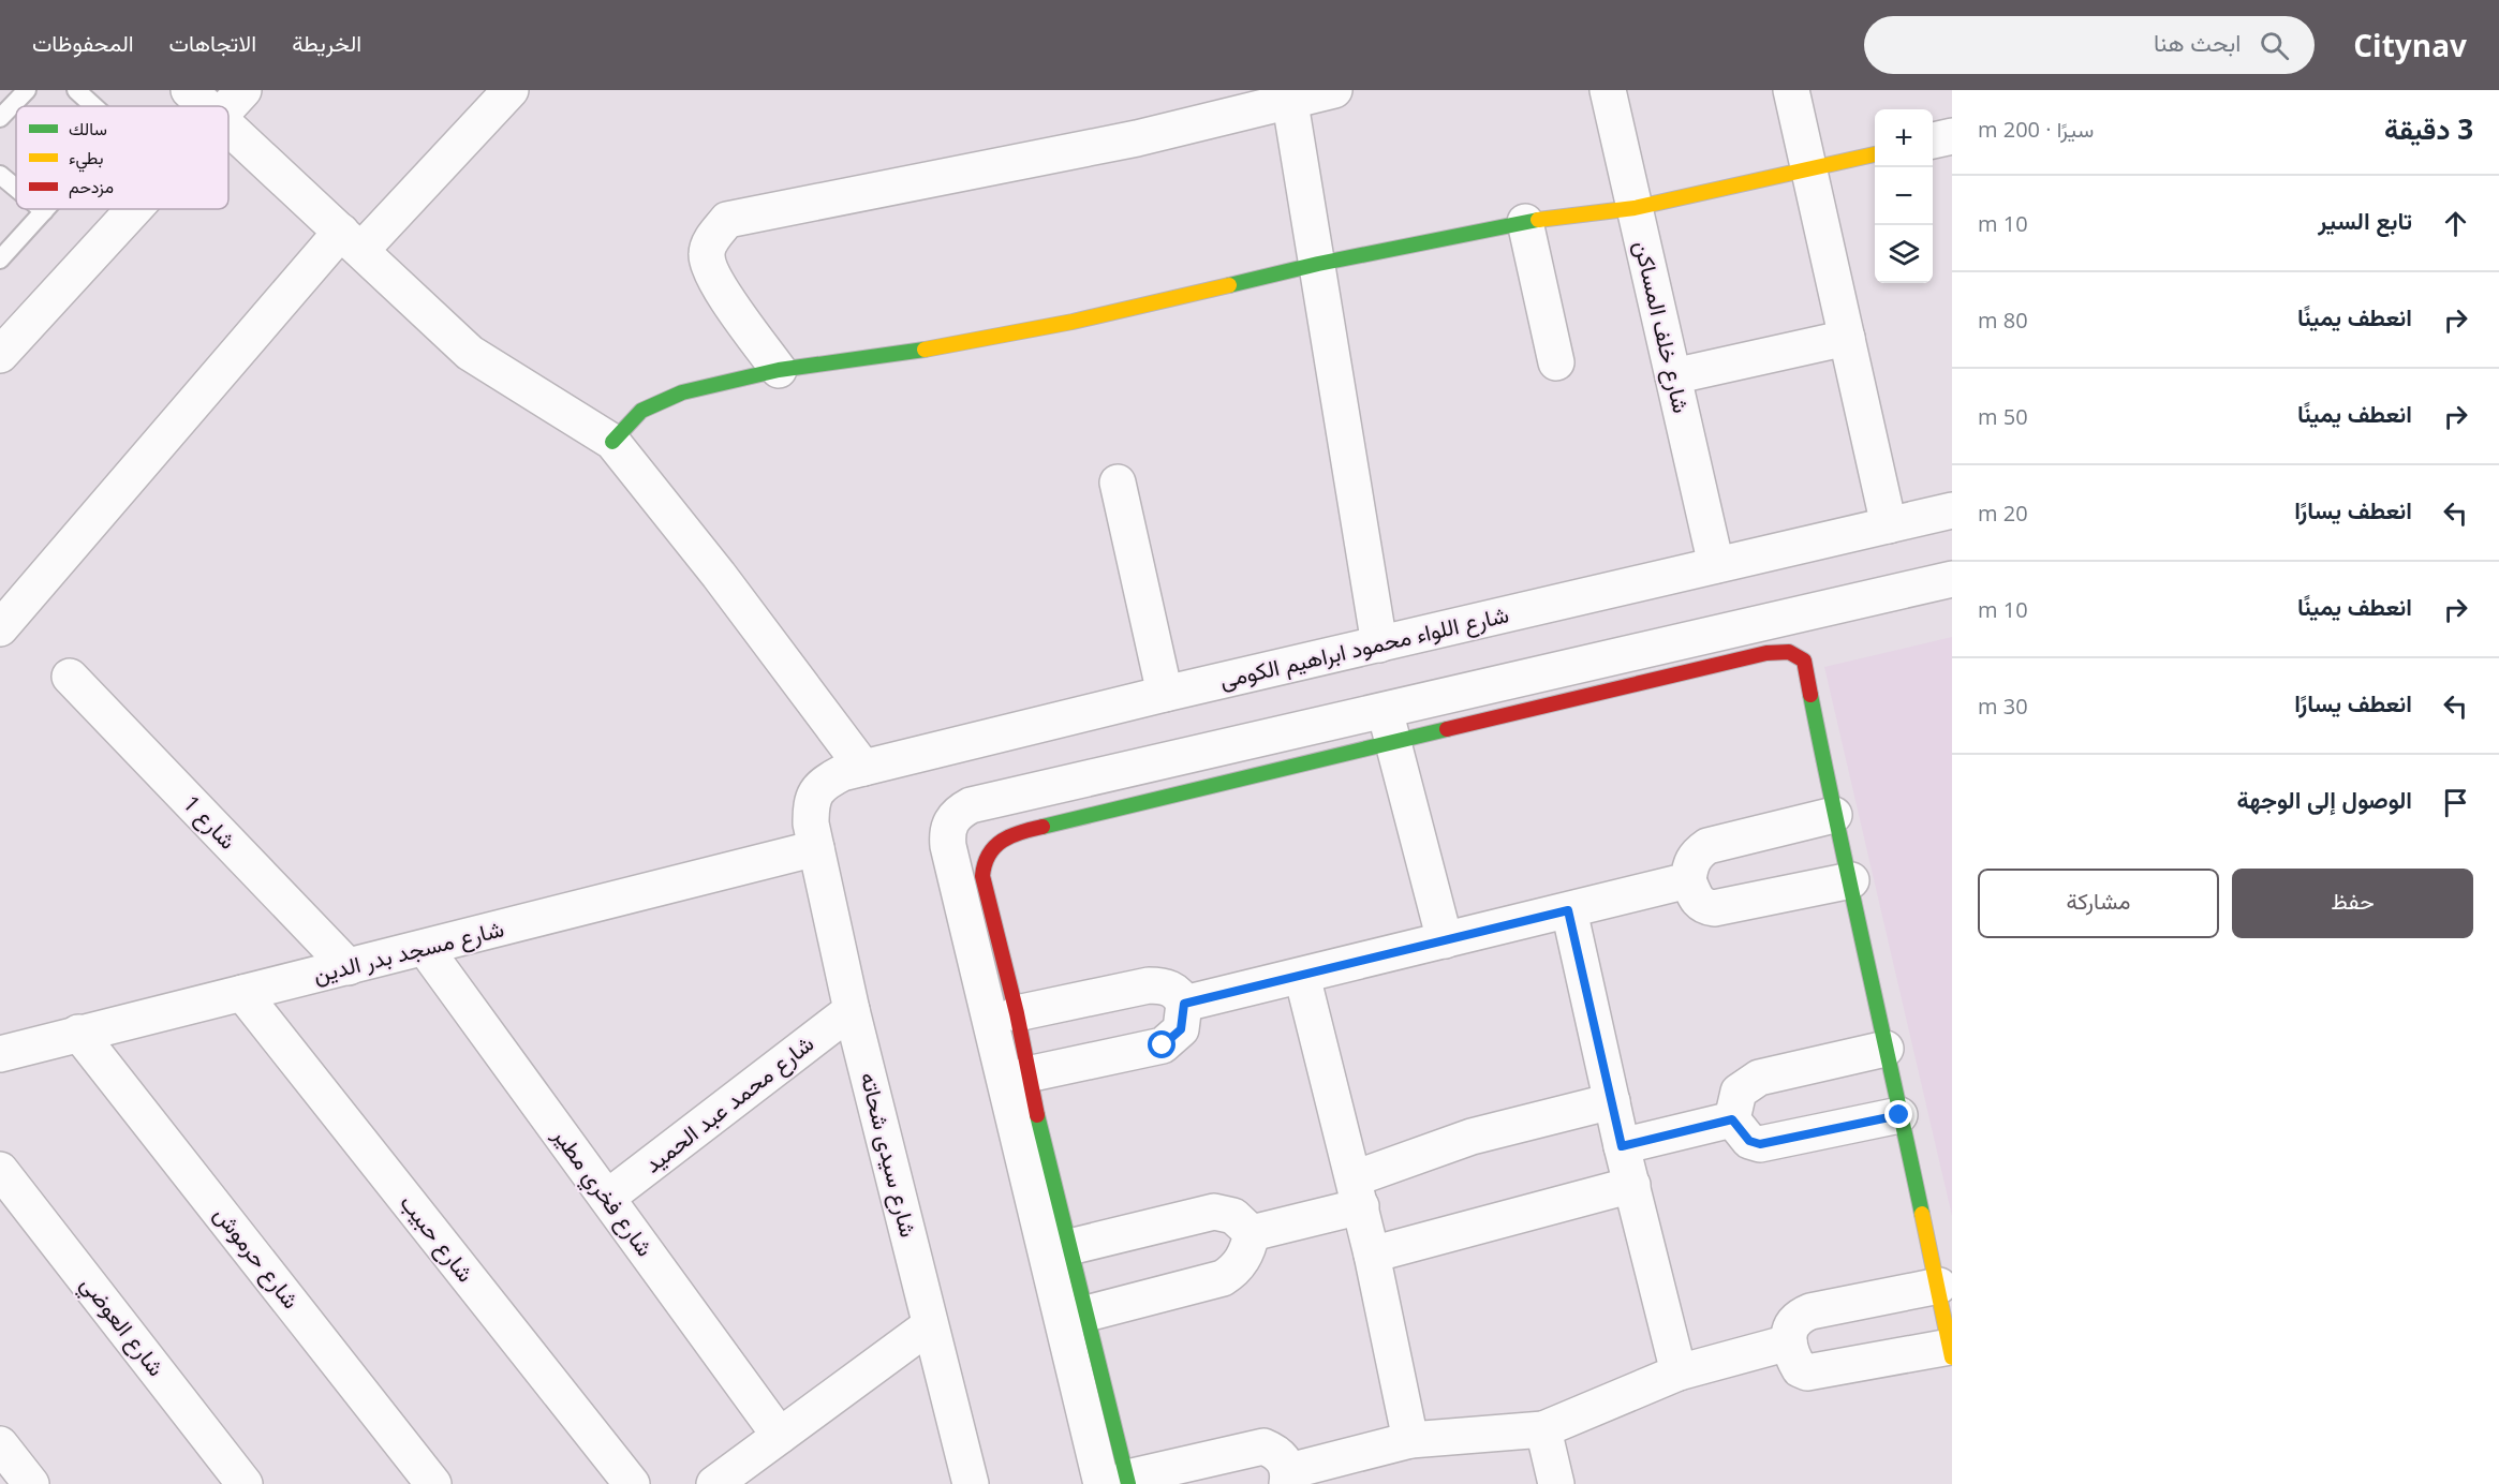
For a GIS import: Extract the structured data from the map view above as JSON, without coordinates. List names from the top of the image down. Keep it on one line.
{"streets":{"street":["شارع خلف المساكن","شارع اللواء محمود ابراهيم الكومى","شارع 1","شارع مسجد بدر الدين","شارع محمد عبد الحميد","شارع سيدى شحاته","شارع فخري مطير","شارع حبيب","شارع حرموش","شارع العوضي"]},"crossings":[["شارع خلف المساكن","شارع اللواء محمود ابراهيم الكومى"],["شارع اللواء محمود ابراهيم الكومى","شارع مسجد بدر الدين"],["شارع اللواء محمود ابراهيم الكومى","شارع سيدى شحاته"],["شارع 1","شارع مسجد بدر الدين"],["شارع مسجد بدر الدين","شارع سيدى شحاته"],["شارع مسجد بدر الدين","شارع فخري مطير"],["شارع مسجد بدر الدين","شارع حبيب"],["شارع مسجد بدر الدين","شارع حرموش"],["شارع محمد عبد الحميد","شارع سيدى شحاته"],["شارع محمد عبد الحميد","شارع فخري مطير"]],"legend":["سالك","بطيء","مزدحم"],"page":{"header":"Citynav","search":"ابحث هنا","nav":["الخريطة","الاتجاهات","المحفوظات"],"heading":["3 دقيقة","سيرًا · 200 m"],"map_buttons":["+","−"],"list":[["تابع السير","10 m"],["انعطف يمينًا","80 m"],["انعطف يمينًا","50 m"],["انعطف يسارًا","20 m"],["انعطف يمينًا","10 m"],["انعطف يسارًا","30 m"],"الوصول إلى الوجهة"],"buttons":["حفظ","مشاركة"]}}
